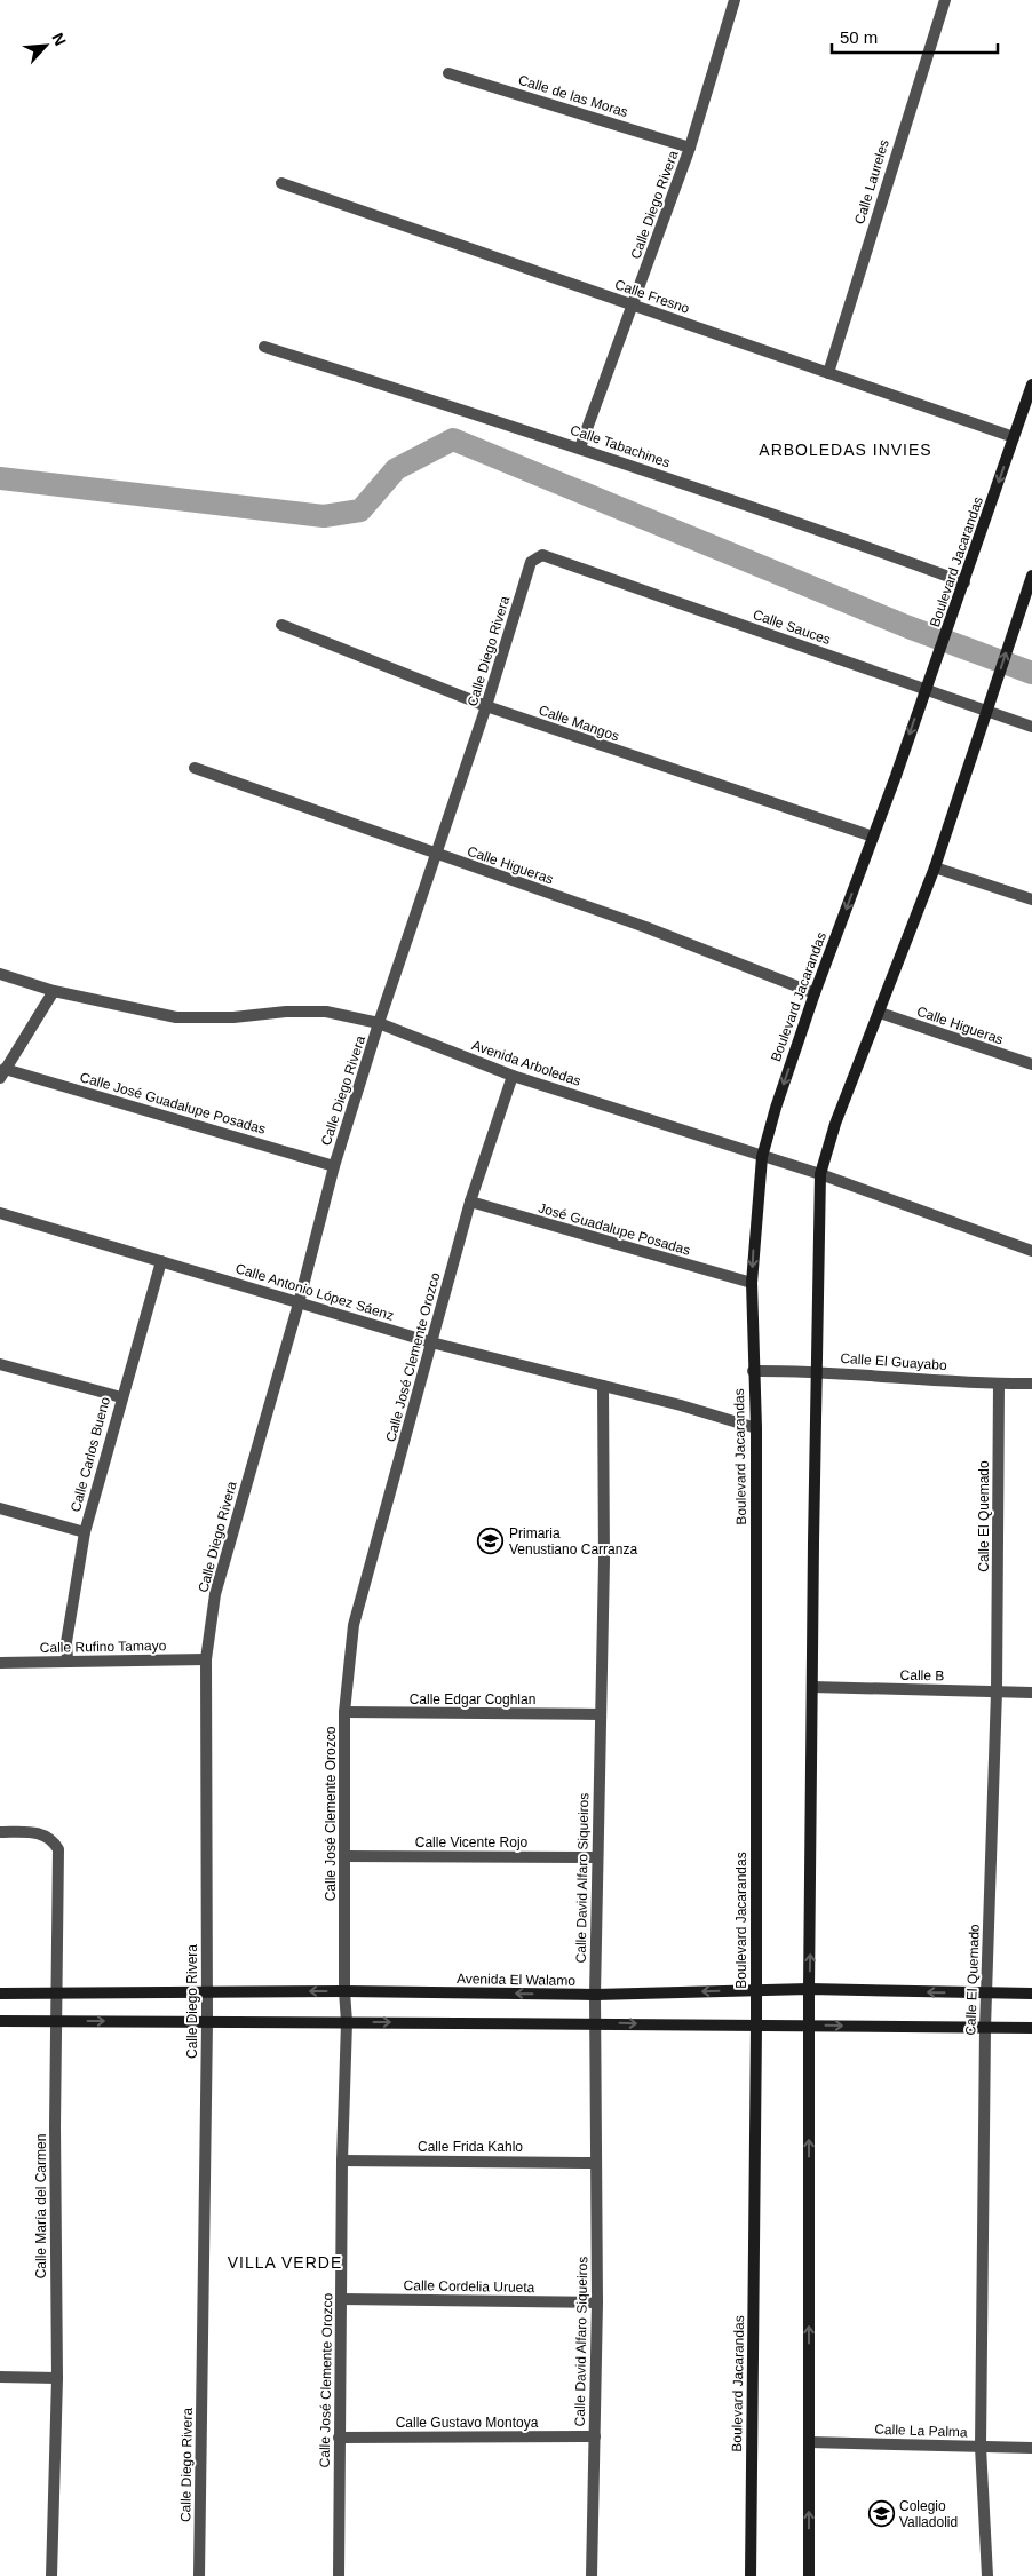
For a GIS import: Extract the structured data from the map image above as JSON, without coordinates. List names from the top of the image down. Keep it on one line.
{"streets":{"main road":["Boulevard Jacarandas","Avenida El Walamo"],"street":["Calle de las Moras","Calle Laureles","Calle Diego Rivera","Calle Fresno","Calle Tabachines","Calle Sauces","Calle Mangos","Calle Higueras","Avenida Arboledas","Calle José Guadalupe Posadas","José Guadalupe Posadas","Calle Antonio López Sáenz","Calle José Clemente Orozco","Calle El Guayabo","Calle Carlos Bueno","Calle El Quemado","Calle Rufino Tamayo","Calle B","Calle Edgar Coghlan","Calle Vicente Rojo","Calle David Alfaro Siqueiros","Calle Frida Kahlo","Calle María del Carmen","Calle Cordelia Urueta","Calle Gustavo Montoya","Calle La Palma"]},"crossings":[["Calle de las Moras","Calle Diego Rivera"],["Calle Laureles","Calle Fresno"],["Calle Diego Rivera","Calle Fresno"],["Calle Diego Rivera","Calle Tabachines"],["Calle Diego Rivera","Calle Sauces"],["Calle Diego Rivera","Calle Mangos"],["Calle Diego Rivera","Calle Higueras"],["Calle Diego Rivera","Avenida Arboledas"],["Calle Diego Rivera","Calle José Guadalupe Posadas"],["Calle Diego Rivera","Calle Antonio López Sáenz"],["Calle Diego Rivera","Calle Rufino Tamayo"],["Calle Diego Rivera","Avenida El Walamo"],["Calle Fresno","Boulevard Jacarandas"],["Calle Tabachines","Boulevard Jacarandas"],["Boulevard Jacarandas","Calle Sauces"],["Boulevard Jacarandas","Calle Mangos"],["Boulevard Jacarandas","Calle Higueras"],["Boulevard Jacarandas","Avenida Arboledas"],["Boulevard Jacarandas","José Guadalupe Posadas"],["Boulevard Jacarandas","Calle Antonio López Sáenz"],["Boulevard Jacarandas","Calle El Guayabo"],["Boulevard Jacarandas","Avenida El Walamo"],["Avenida Arboledas","Calle José Clemente Orozco"],["José Guadalupe Posadas","Calle José Clemente Orozco"],["Calle Antonio López Sáenz","Calle José Clemente Orozco"],["Calle Antonio López Sáenz","Calle Carlos Bueno"],["Calle Antonio López Sáenz","Calle David Alfaro Siqueiros"],["Calle José Clemente Orozco","Calle Edgar Coghlan"],["Calle José Clemente Orozco","Calle Vicente Rojo"],["Calle José Clemente Orozco","Avenida El Walamo"],["Calle José Clemente Orozco","Calle Frida Kahlo"],["Calle José Clemente Orozco","Calle Cordelia Urueta"],["Calle José Clemente Orozco","Calle Gustavo Montoya"],["Calle El Guayabo","Calle El Quemado"],["Calle Carlos Bueno","Calle Rufino Tamayo"],["Calle El Quemado","Calle B"],["Calle El Quemado","Avenida El Walamo"],["Calle El Quemado","Calle La Palma"],["Calle Edgar Coghlan","Calle David Alfaro Siqueiros"],["Calle Vicente Rojo","Calle David Alfaro Siqueiros"],["Calle David Alfaro Siqueiros","Avenida El Walamo"],["Calle David Alfaro Siqueiros","Calle Frida Kahlo"],["Calle David Alfaro Siqueiros","Calle Cordelia Urueta"],["Calle David Alfaro Siqueiros","Calle Gustavo Montoya"],["Avenida El Walamo","Calle María del Carmen"]],"districts":["ARBOLEDAS INVIES","VILLA VERDE"],"places":{"school or university":["Primaria Venustiano Carranza","Colegio Valladolid"]},"scale_bar":"50 m","north":"top right"}
